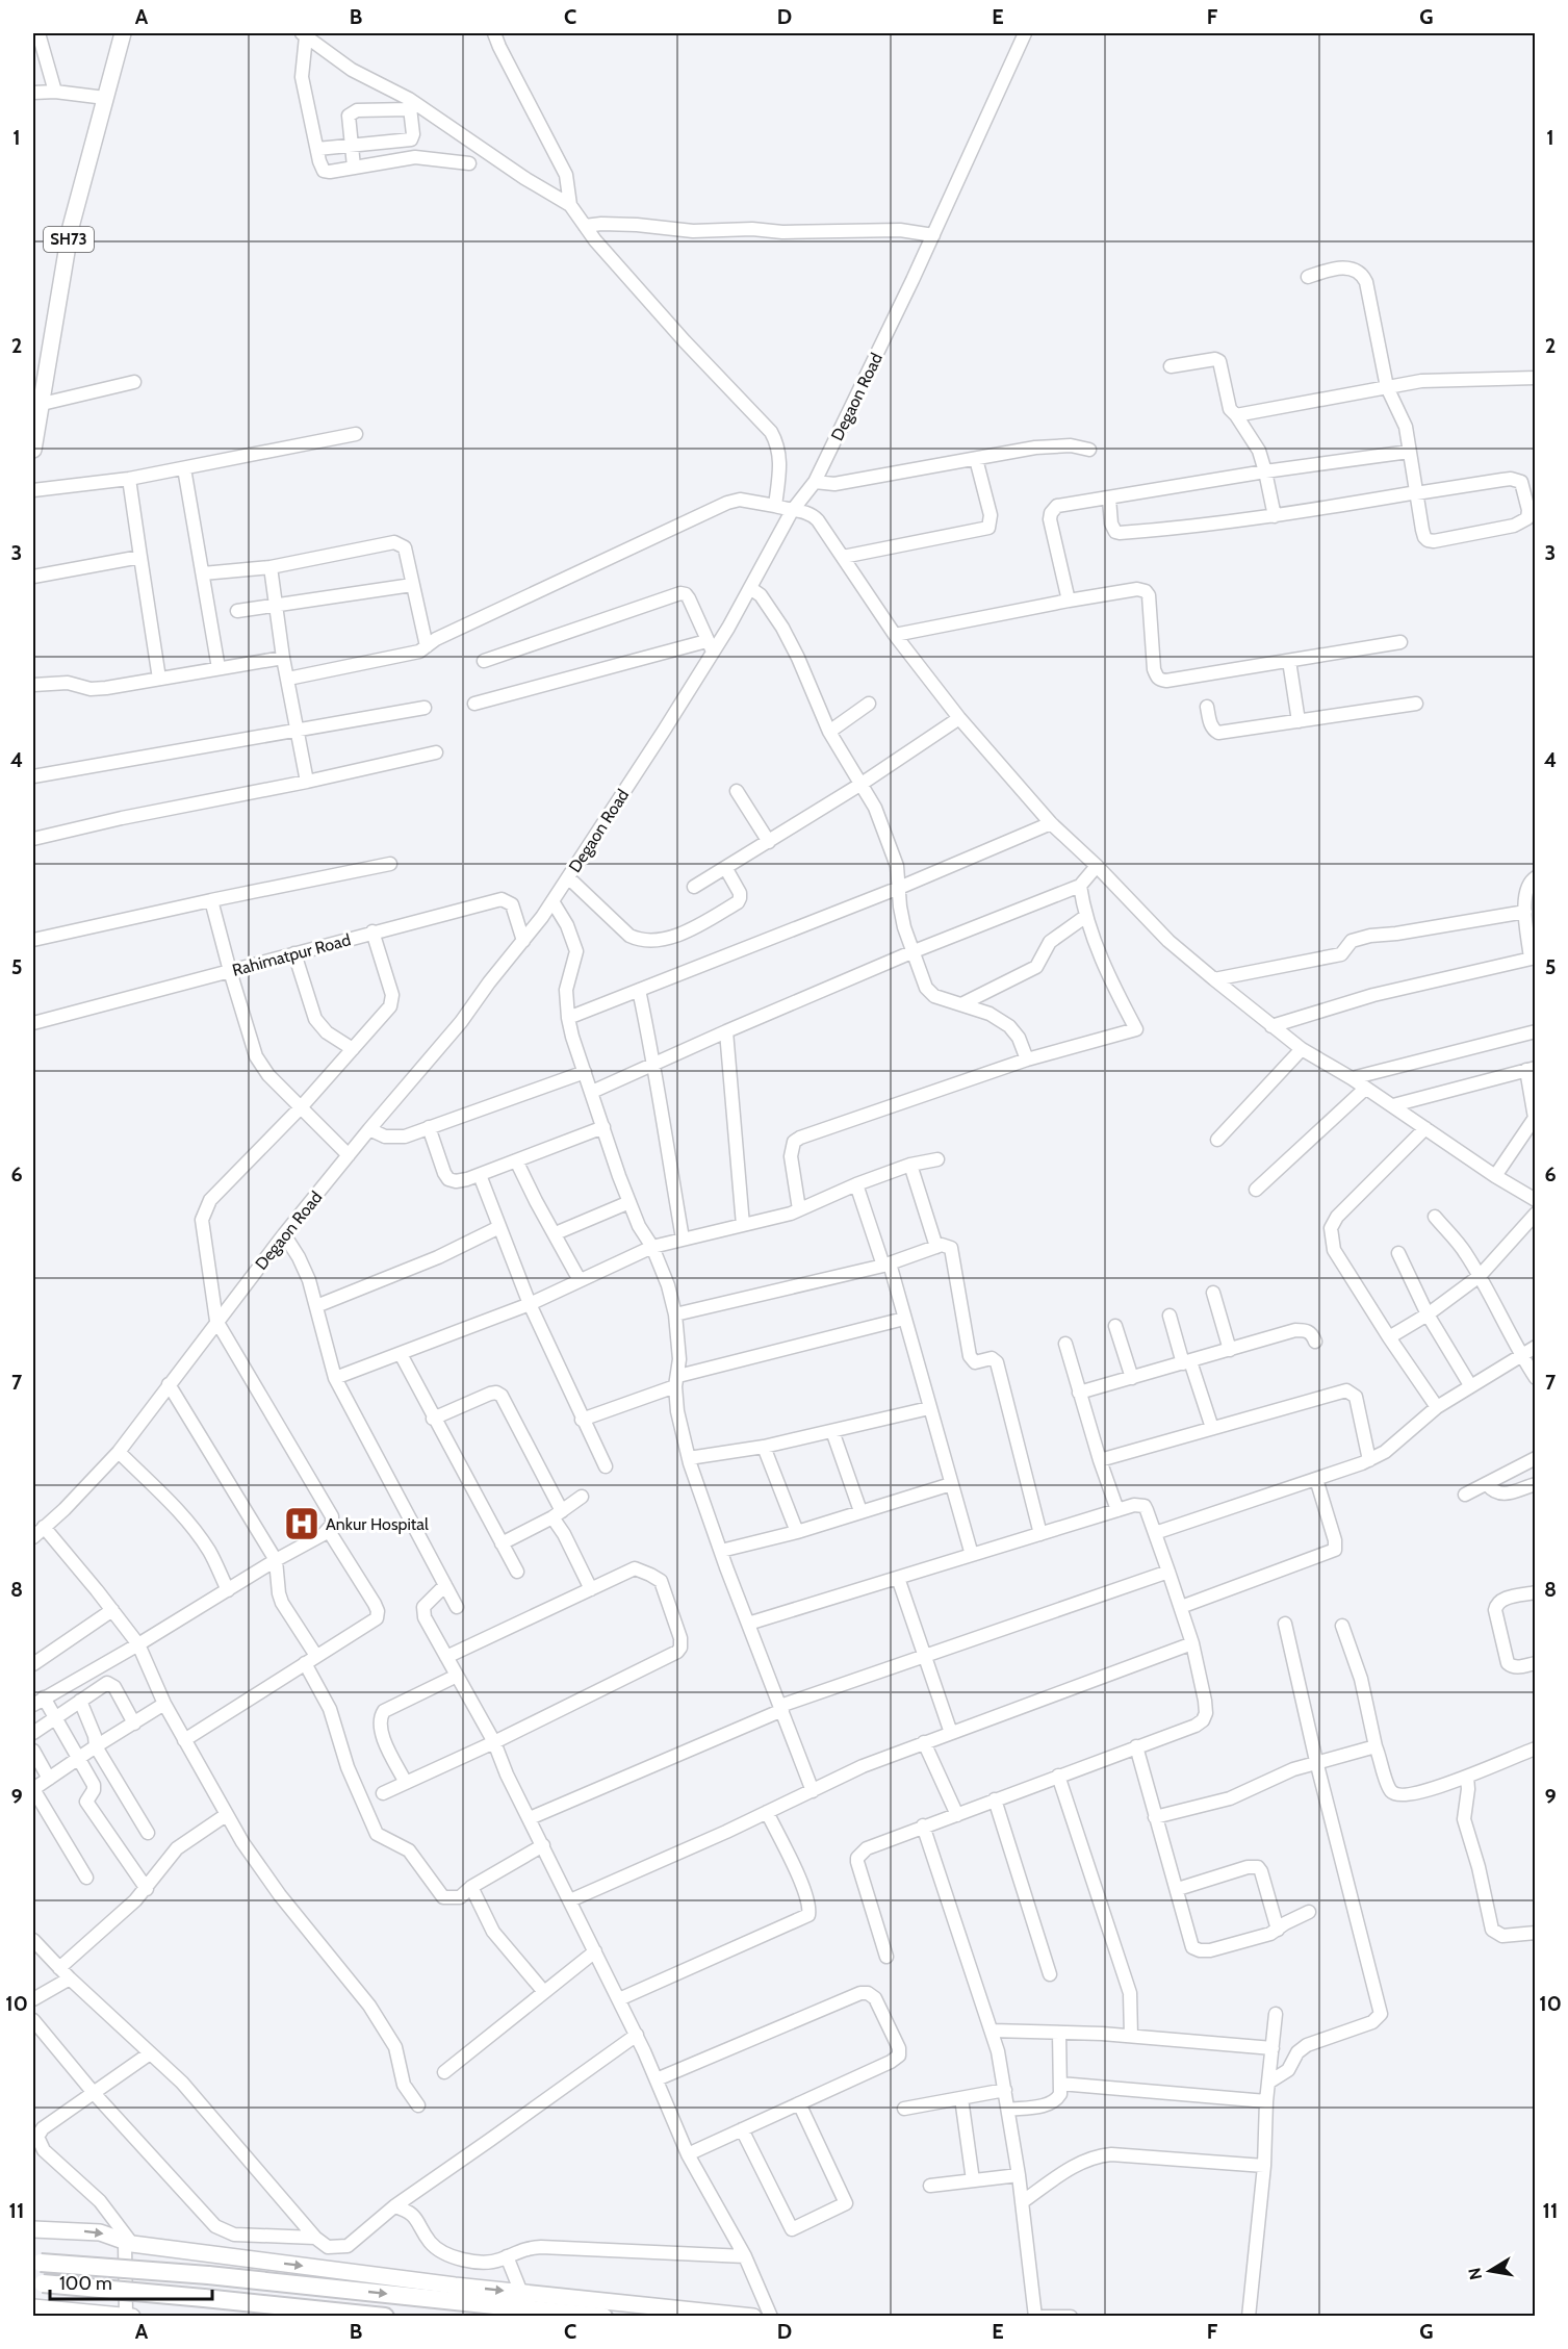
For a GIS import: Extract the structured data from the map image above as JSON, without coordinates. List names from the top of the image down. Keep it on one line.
{"streets":{"main road":["SH73"],"street":["Degaon Road","Rahimatpur Road"]},"crossings":[["Degaon Road","Rahimatpur Road"]],"places":{"hospital":["Ankur Hospital"]},"scale_bar":"100 m","north":"left","grid":{"columns":["A","B","C","D","E","F","G"],"rows":["1","2","3","4","5","6","7","8","9","10","11"]}}
